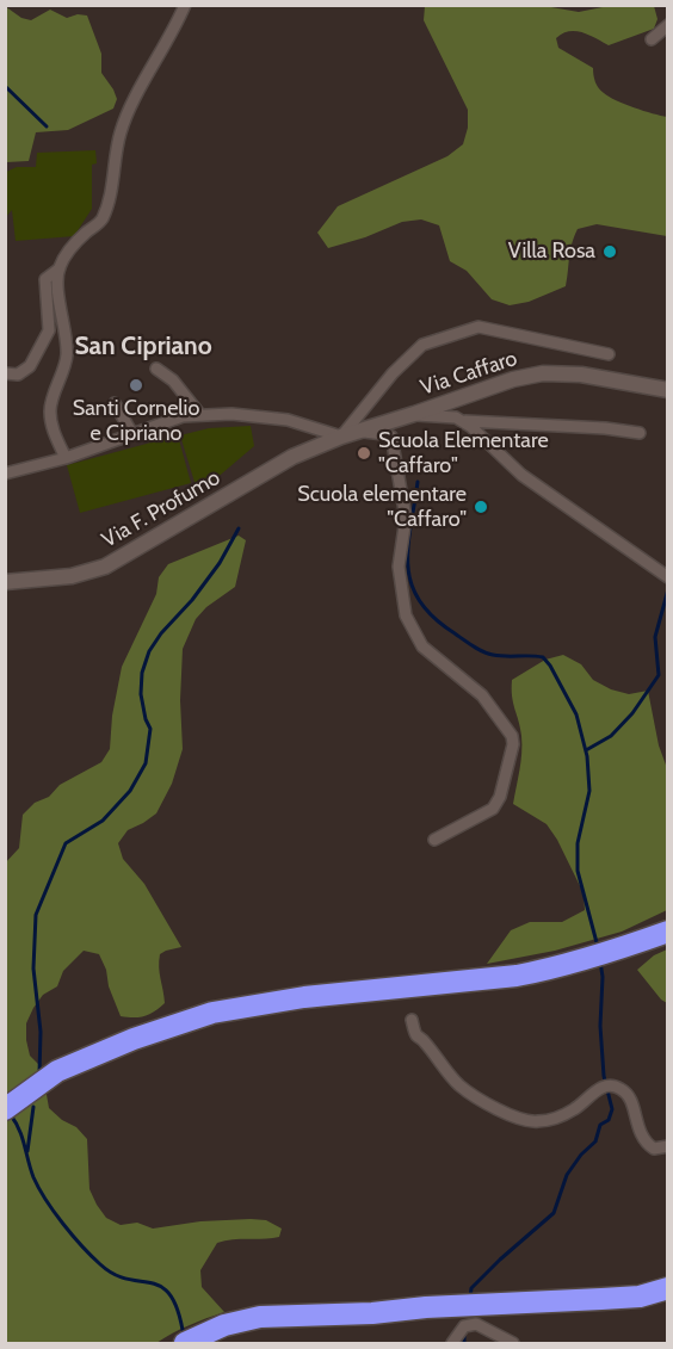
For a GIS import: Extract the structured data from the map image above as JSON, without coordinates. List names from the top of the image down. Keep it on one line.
{"streets":{"street":["Via Caffaro","Via F. Profumo"]},"crossings":[["Via Caffaro","Via F. Profumo"]],"districts":["San Cipriano"],"places":["Villa Rosa","Santi Cornelio e Cipriano","Scuola Elementare \"Caffaro\"","Scuola elementare \"Caffaro\""]}
